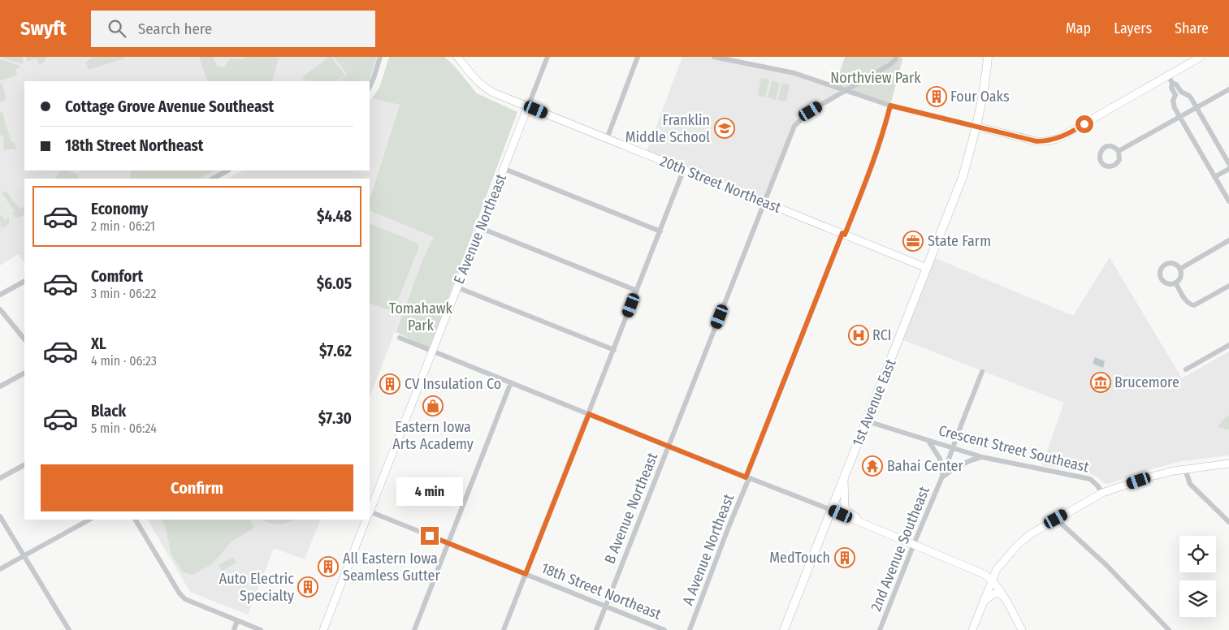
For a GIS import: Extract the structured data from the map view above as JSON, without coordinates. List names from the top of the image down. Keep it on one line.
{"streets":{"main road":["1st Avenue East"],"street":["20th Street Northeast","E Avenue Northeast","Crescent Street Southeast","B Avenue Northeast","2nd Avenue Southeast","A Avenue Northeast","18th Street Northeast"]},"crossings":[["20th Street Northeast","E Avenue Northeast"],["20th Street Northeast","1st Avenue East"],["20th Street Northeast","B Avenue Northeast"],["20th Street Northeast","A Avenue Northeast"],["1st Avenue East","Crescent Street Southeast"],["1st Avenue East","2nd Avenue Southeast"],["Crescent Street Southeast","2nd Avenue Southeast"],["B Avenue Northeast","18th Street Northeast"]],"parks":["Northview Park","Tomahawk Park"],"places":{"building":["Four Oaks","CV Insulation Co","MedTouch","All Eastern Iowa Seamless Gutter","Auto Electric Specialty"],"school or university":["Franklin Middle School"],"office":["State Farm"],"hospital":["RCI"],"museum":["Brucemore"],"shop":["Eastern Iowa Arts Academy"],"temple":["Bahai Center"]},"page":{"header":"Swyft","search":"Search here","nav":["Map","Layers","Share"],"banner":["Cottage Grove Avenue Southeast","18th Street Northeast"],"list":[{"name":"Economy","note":"2 min · 06:21","value":"$4.48"},{"name":"Comfort","note":"3 min · 06:22","value":"$6.05"},{"name":"XL","note":"4 min · 06:23","value":"$7.62"},{"name":"Black","note":"5 min · 06:24","value":"$7.30"}],"buttons":"Confirm","bubble":"4 min"}}
